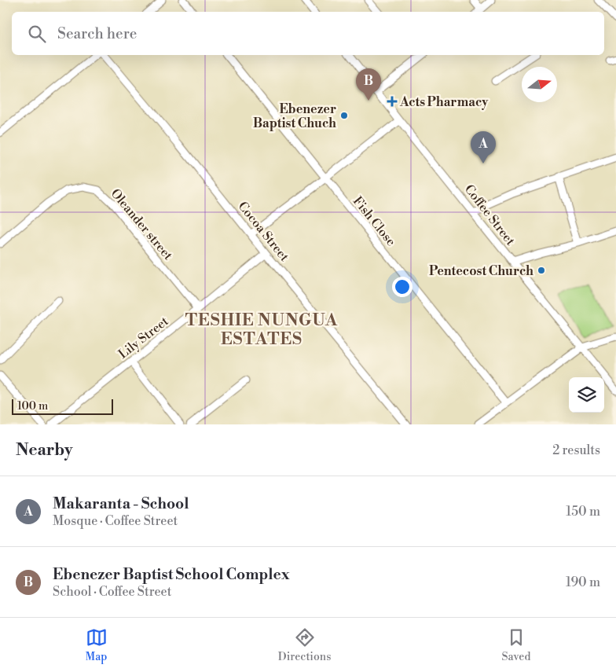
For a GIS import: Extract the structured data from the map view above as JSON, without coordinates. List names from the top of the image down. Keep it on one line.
{"streets":{"street":["Coffee Street","Fish Close","Oleander street","Cocoa Street","Lily Street"]},"crossings":[["Oleander street","Lily Street"],["Cocoa Street","Lily Street"]],"districts":["TESHIE NUNGUA ESTATES"],"places":{"health":["Acts Pharmacy"],"other":["Ebenezer Baptist Chuch","Pentecost Church"]},"scale_bar":"100 m","north":"right","page":{"search":"Search here","pins":["B","A"],"scale":"100 m","heading":["Nearby","2 results"],"list":[{"mark":"A","name":"Makaranta - School","note":"Mosque · Coffee Street","value":"150 m"},{"mark":"B","name":"Ebenezer Baptist School Complex","note":"School · Coffee Street","value":"190 m"}],"nav":["Map","Directions","Saved"]}}
